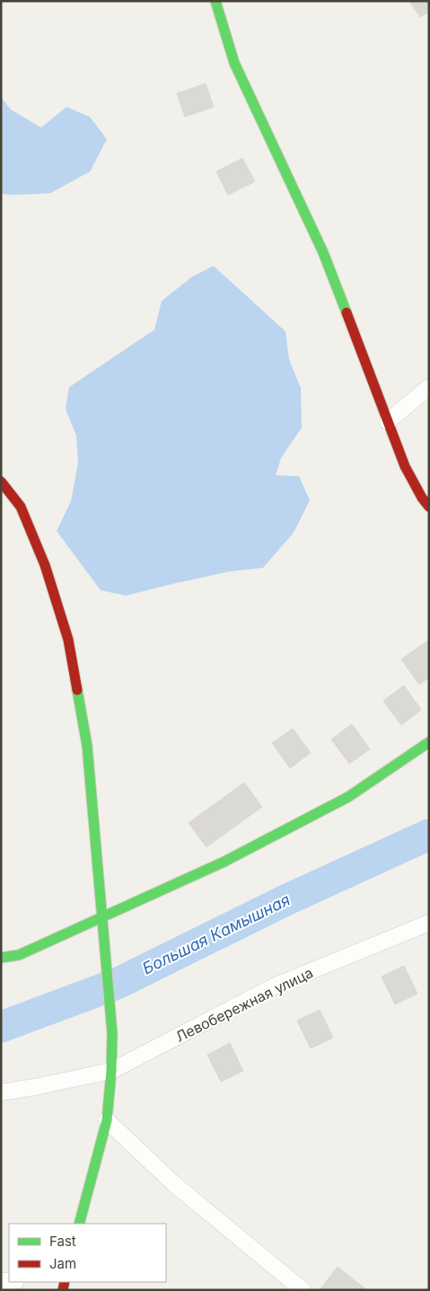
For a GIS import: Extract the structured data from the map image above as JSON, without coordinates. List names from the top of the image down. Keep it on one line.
{"streets":{"street":["Левобережная улица"]},"water":["Большая Камышная"],"legend":["Fast","Jam"]}
